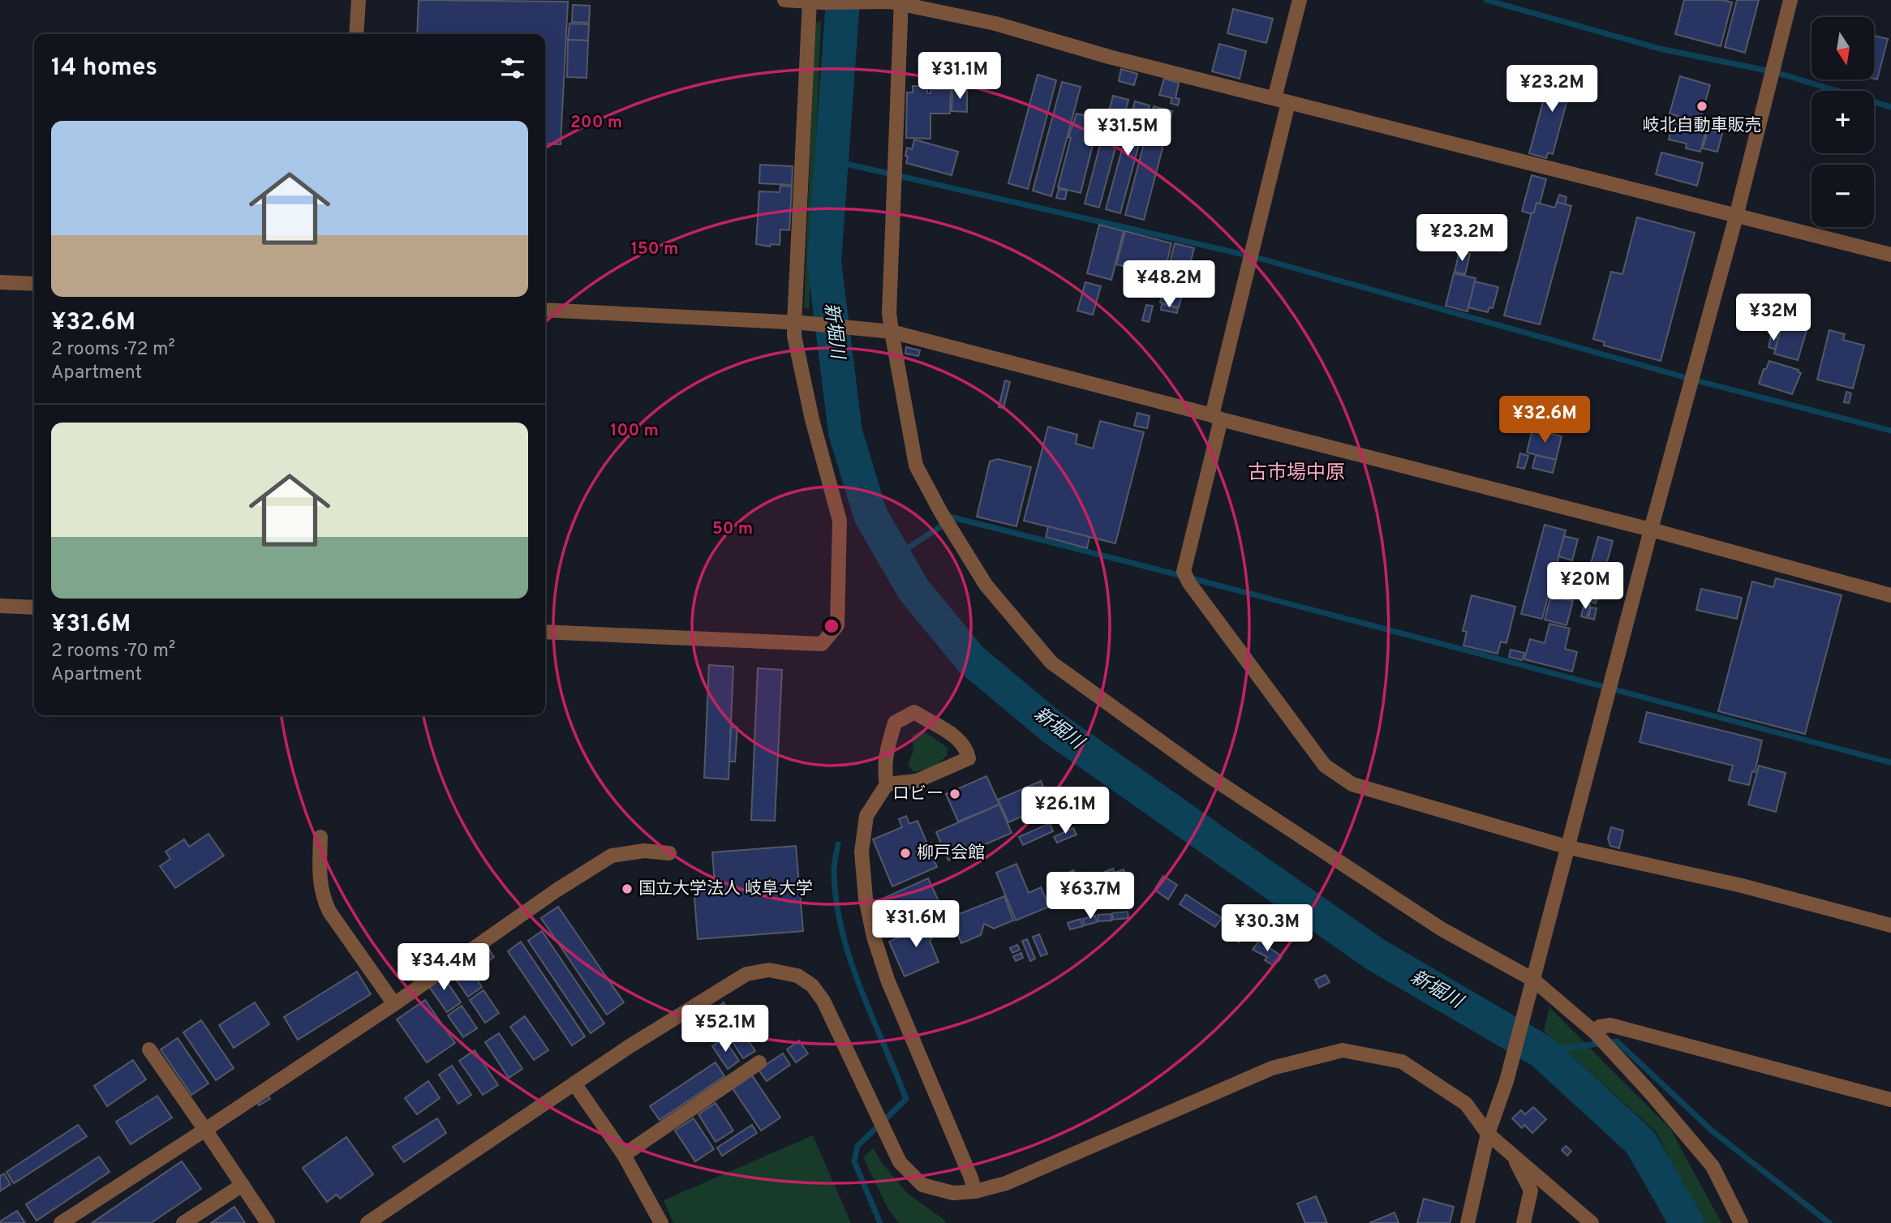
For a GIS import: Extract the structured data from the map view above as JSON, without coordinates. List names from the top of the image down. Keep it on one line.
{"districts":["古市場中原"],"water":["新堀川"],"places":["岐北自動車販売","ロビー","柳戸会館","国立大学法人 岐阜大学"],"north":"bottom","page":{"map_buttons":["+","−"],"heading":"14 homes","price":["¥31.1M","¥23.2M","¥31.5M","¥23.2M","¥48.2M","¥32M","¥32.6M","¥20M","¥26.1M","¥63.7M","¥31.6M","¥30.3M","¥34.4M","¥52.1M"],"list":[{"name":"¥32.6M","note":"2 rooms · 72 m² · Apartment"},{"name":"¥31.6M","note":"2 rooms · 70 m² · Apartment"}]},"rings":["200 m","150 m","100 m","50 m"]}
